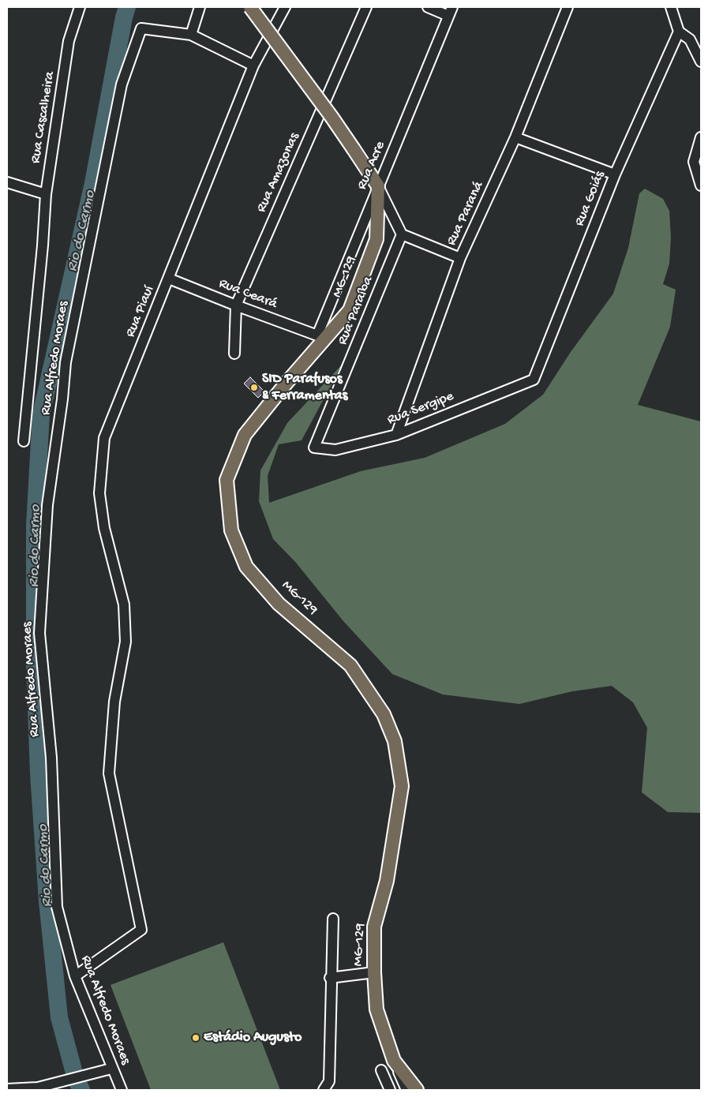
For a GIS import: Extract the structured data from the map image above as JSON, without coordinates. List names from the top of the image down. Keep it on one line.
{"streets":{"main road":["MG-129"],"street":["Rua Cascalheira","Rua Acre","Rua Amazonas","Rua Goiás","Rua Paraná","Rua Ceará","Rua Paraíba","Rua Piauí","Rua Alfredo Moraes","Rua Sergipe"]},"crossings":[["Rua Acre","MG-129"],["Rua Acre","Rua Ceará"],["Rua Amazonas","Rua Ceará"],["Rua Goiás","Rua Sergipe"],["Rua Paraná","Rua Sergipe"],["Rua Ceará","Rua Piauí"],["Rua Paraíba","Rua Sergipe"],["Rua Piauí","Rua Alfredo Moraes"]],"water":["Rio do Carmo"],"places":["SID Parafusos & Ferramentas","Estádio Augusto"]}
